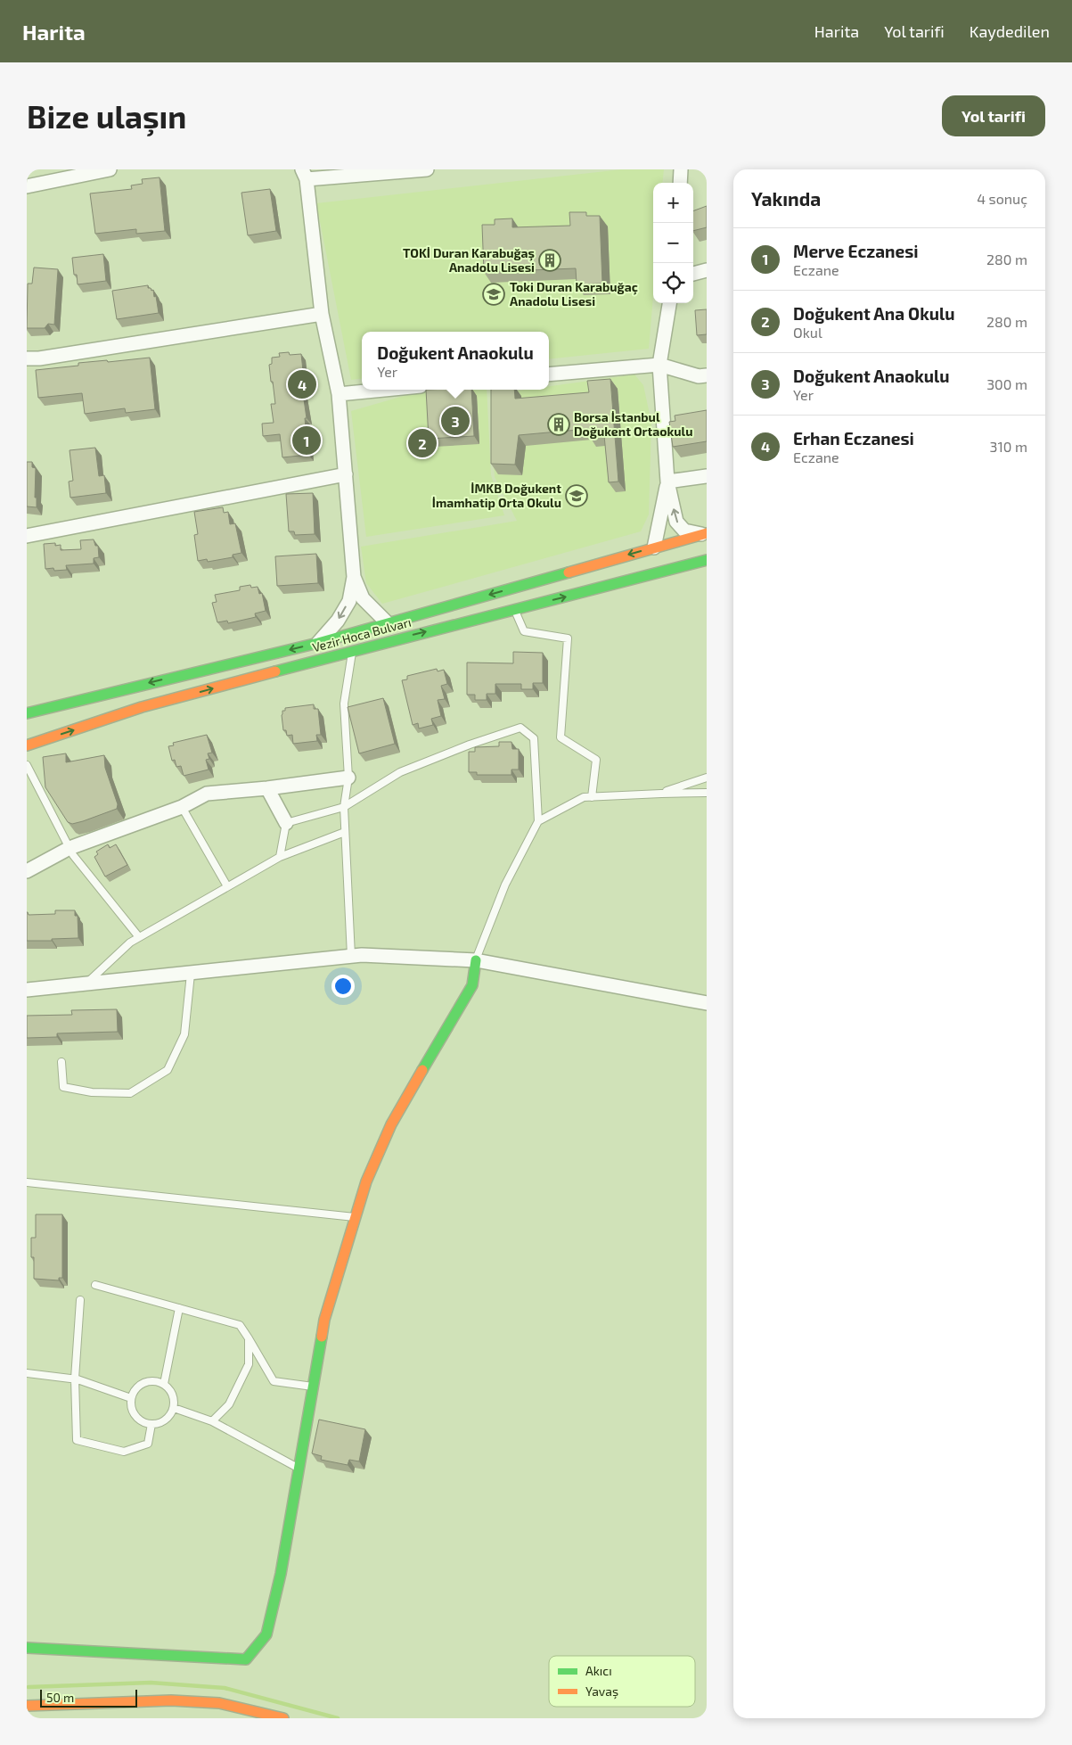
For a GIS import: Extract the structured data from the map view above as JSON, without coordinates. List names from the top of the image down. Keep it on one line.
{"streets":{"main road":["Vezir Hoca Bulvarı"]},"places":{"building":["TOKİ Duran Karabuğaş Anadolu Lisesi","Borsa İstanbul Doğukent Ortaokulu"],"school or university":["Toki Duran Karabuğaç Anadolu Lisesi","İMKB Doğukent İmamhatip Orta Okulu"]},"legend":["Akıcı","Yavaş"],"scale_bar":"50 m","page":{"header":"Harita","nav":["Harita","Yol tarifi","Kaydedilen"],"buttons":"Yol tarifi","title":"Bize ulaşın","heading":["Yakında","4 sonuç"],"map_buttons":["+","−"],"list":[{"mark":"1","name":"Merve Eczanesi","note":"Eczane","value":"280 m"},{"mark":"2","name":"Doğukent Ana Okulu","note":"Okul","value":"280 m"},{"mark":"3","name":"Doğukent Anaokulu","note":"Yer","value":"300 m"},{"mark":"4","name":"Erhan Eczanesi","note":"Eczane","value":"310 m"}],"popup":["Doğukent Anaokulu","Yer"],"pins":["4","3","1","2"],"scale":"50 m"}}
